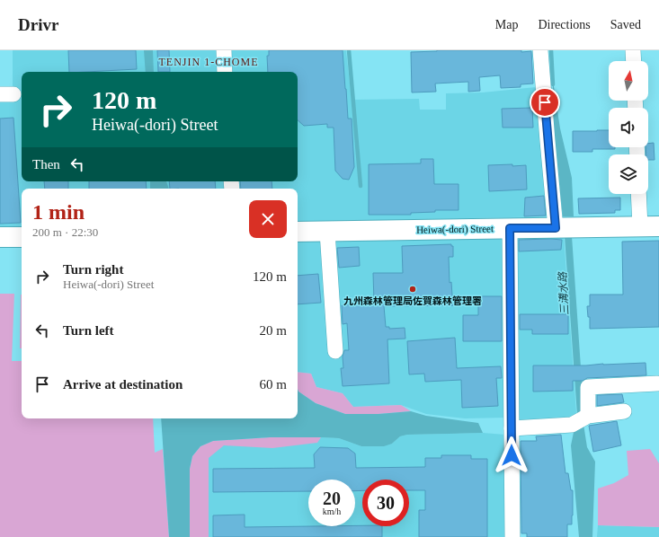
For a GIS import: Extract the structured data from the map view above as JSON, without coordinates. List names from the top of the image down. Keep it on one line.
{"streets":{"street":["Heiwa(-dori) Street"]},"districts":["TENJIN 1-CHOME"],"water":["三溝水路"],"places":["九州森林管理局佐賀森林管理署"],"north":"top","page":{"header":"Drivr","nav":["Map","Directions","Saved"],"turn":["120 m","Heiwa(-dori) Street"],"then":"Then","heading":["1 min","200 m · 22:30"],"list":[{"name":"Turn right","note":"Heiwa(-dori) Street","value":"120 m"},{"name":"Turn left","value":"20 m"},{"name":"Arrive at destination","value":"60 m"}],"speed":"20 km/h","limit":"30"}}
